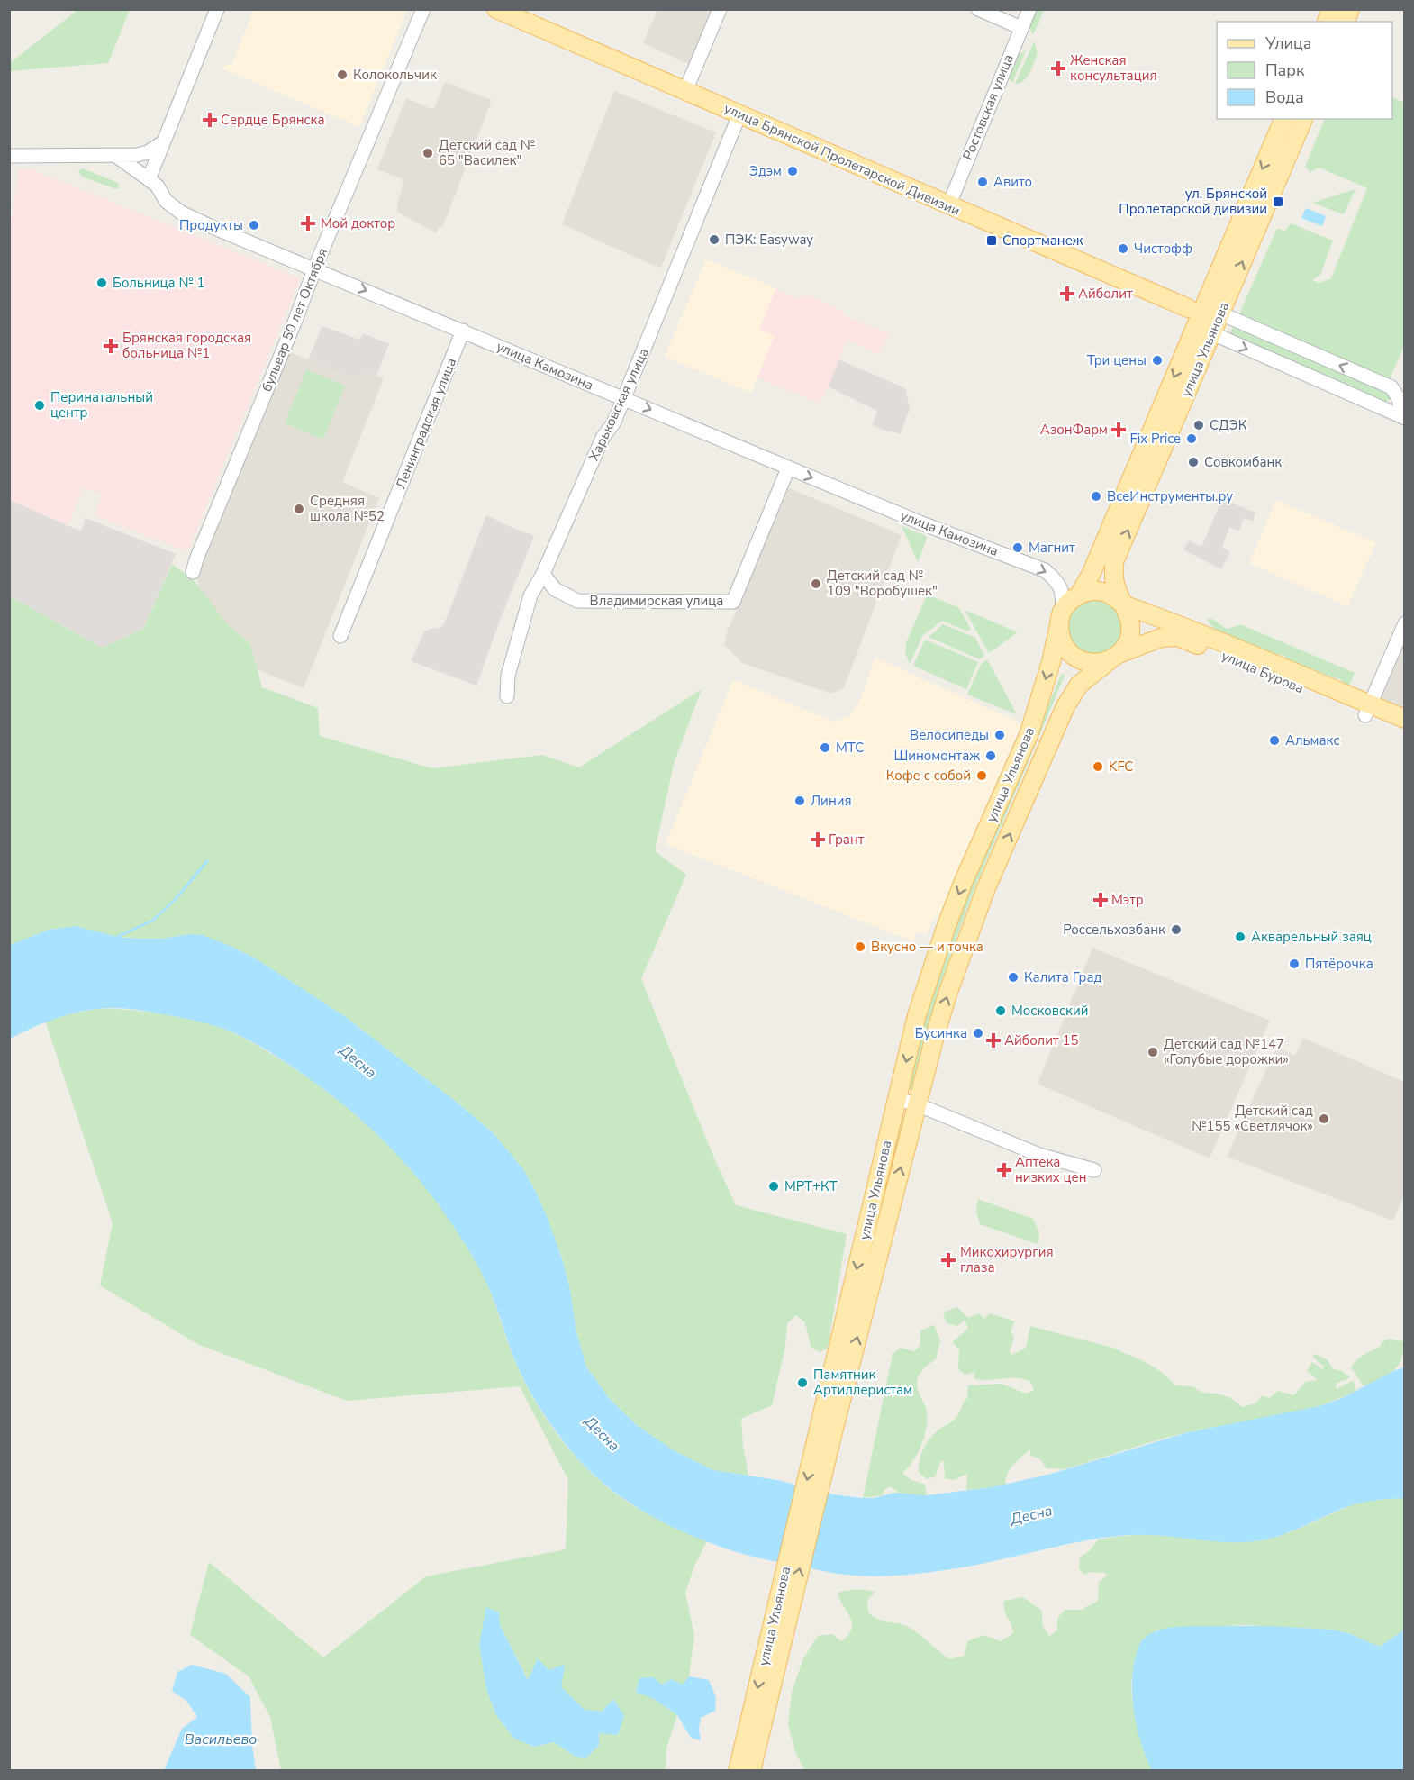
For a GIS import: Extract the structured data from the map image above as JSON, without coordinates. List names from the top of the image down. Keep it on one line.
{"streets":{"main road":["улица Брянской Пролетарской Дивизии","улица Ульянова","улица Бурова"],"street":["Ростовская улица","бульвар 50 лет Октября","улица Камозина","Харьковская улица","Ленинградская улица","Владимирская улица"]},"crossings":[["Ростовская улица","улица Брянской Пролетарской Дивизии"],["улица Брянской Пролетарской Дивизии","улица Ульянова"],["улица Брянской Пролетарской Дивизии","Харьковская улица"],["бульвар 50 лет Октября","улица Камозина"],["улица Ульянова","улица Камозина"],["улица Ульянова","улица Бурова"],["улица Камозина","Харьковская улица"],["улица Камозина","Ленинградская улица"],["улица Камозина","Владимирская улица"],["улица Камозина","улица Бурова"],["Харьковская улица","Владимирская улица"]],"one_way":["улица Камозина"],"water":["Десна","Васильево"],"places":{"health":["Женская консультация","Сердце Брянска","Мой доктор","Айболит","Брянская городская больница №1","АзонФарм","Грант","Мэтр","Айболит 15","Аптека низких цен","Микохирургия глаза"],"other":["Колокольчик","Детский сад № 65 \"Василек\"","Эдэм","Авито","Продукты","ПЭК: Easyway","Чистофф","Больница № 1","Три цены","Перинатальный центр","СДЭК","Fix Price","Совкомбанк","ВсеИнструменты.ру","Средняя школа №52","Магнит","Детский сад № 109 \"Воробушек\"","Велосипеды","Альмакс","МТС","Шиномонтаж","KFC","Кофе с собой","Линия","Россельхозбанк","Акварельный заяц","Вкусно — и точка","Пятёрочка","Калита Град","Московский","Бусинка","Детский сад №147 «Голубые дорожки»","Детский сад №155 «Светлячок»","МРТ+КТ","Памятник Артиллеристам"],"transit":["ул. Брянской Пролетарской дивизии","Спортманеж"]},"legend":["Улица","Парк","Вода"]}
